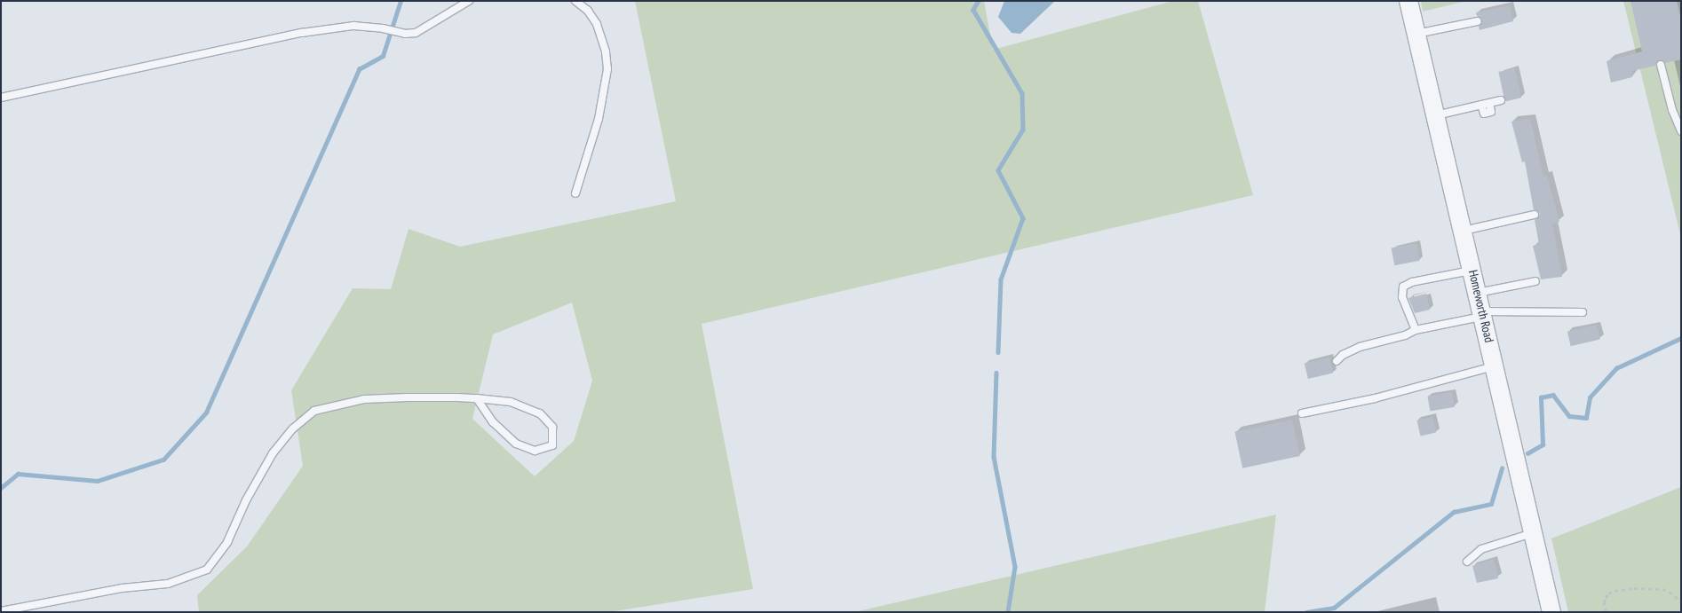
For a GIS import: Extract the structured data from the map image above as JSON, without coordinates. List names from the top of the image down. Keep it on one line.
{"streets":{"street":["Homeworth Road"]}}
